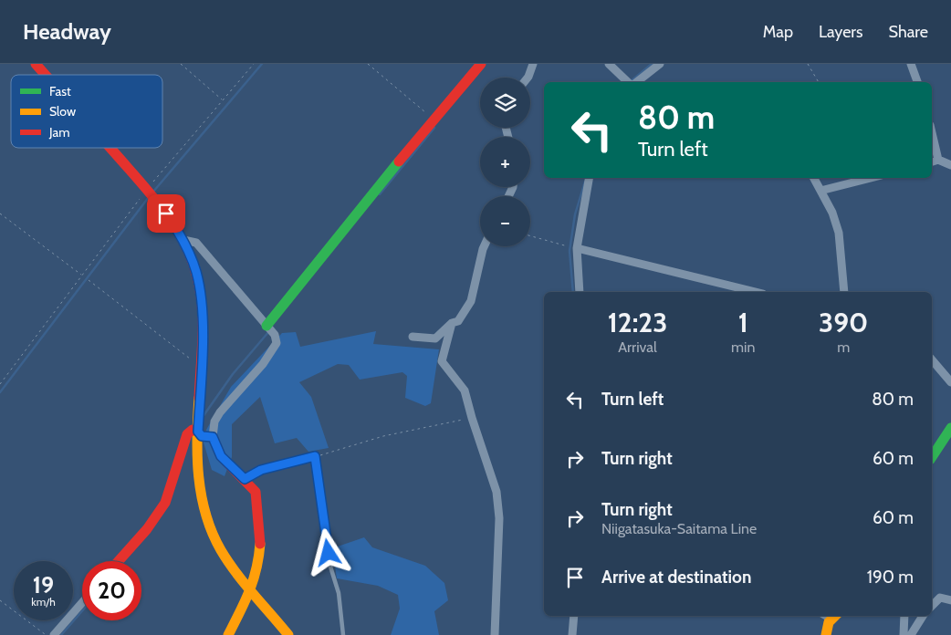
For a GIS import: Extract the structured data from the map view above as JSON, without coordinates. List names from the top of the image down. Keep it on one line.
{"legend":["Fast","Slow","Jam"],"page":{"header":"Headway","nav":["Map","Layers","Share"],"map_buttons":["+","−"],"turn":["80 m","Turn left"],"eta":["12:23","Arrival","1","min","390","m"],"list":[{"name":"Turn left","value":"80 m"},{"name":"Turn right","value":"60 m"},{"name":"Turn right","note":"Niigatasuka-Saitama Line","value":"60 m"},{"name":"Arrive at destination","value":"190 m"}],"speed":"19 km/h","limit":"20"}}
